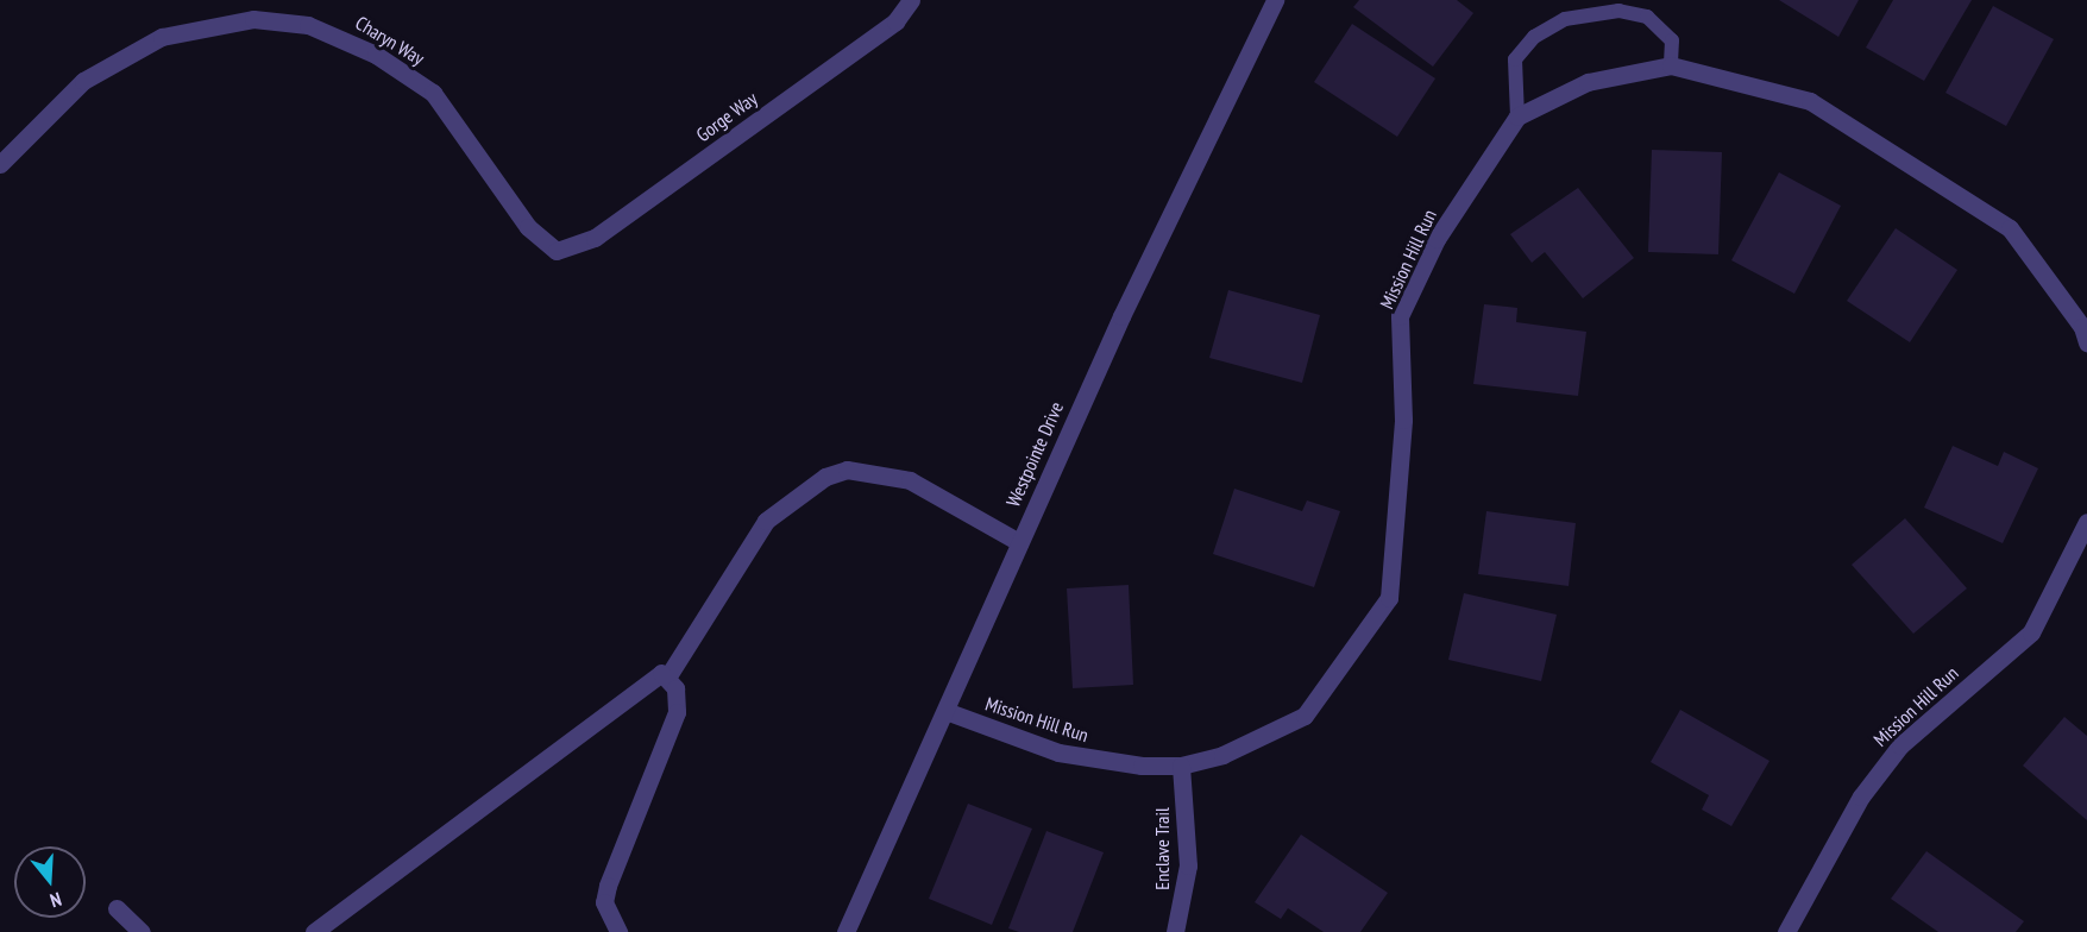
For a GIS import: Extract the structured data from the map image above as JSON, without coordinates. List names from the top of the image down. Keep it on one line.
{"streets":{"street":["Charyn Way","Gorge Way","Mission Hill Run","Westpointe Drive","Enclave Trail"]},"crossings":[["Charyn Way","Gorge Way"],["Mission Hill Run","Westpointe Drive"],["Mission Hill Run","Enclave Trail"]],"north":"bottom"}
